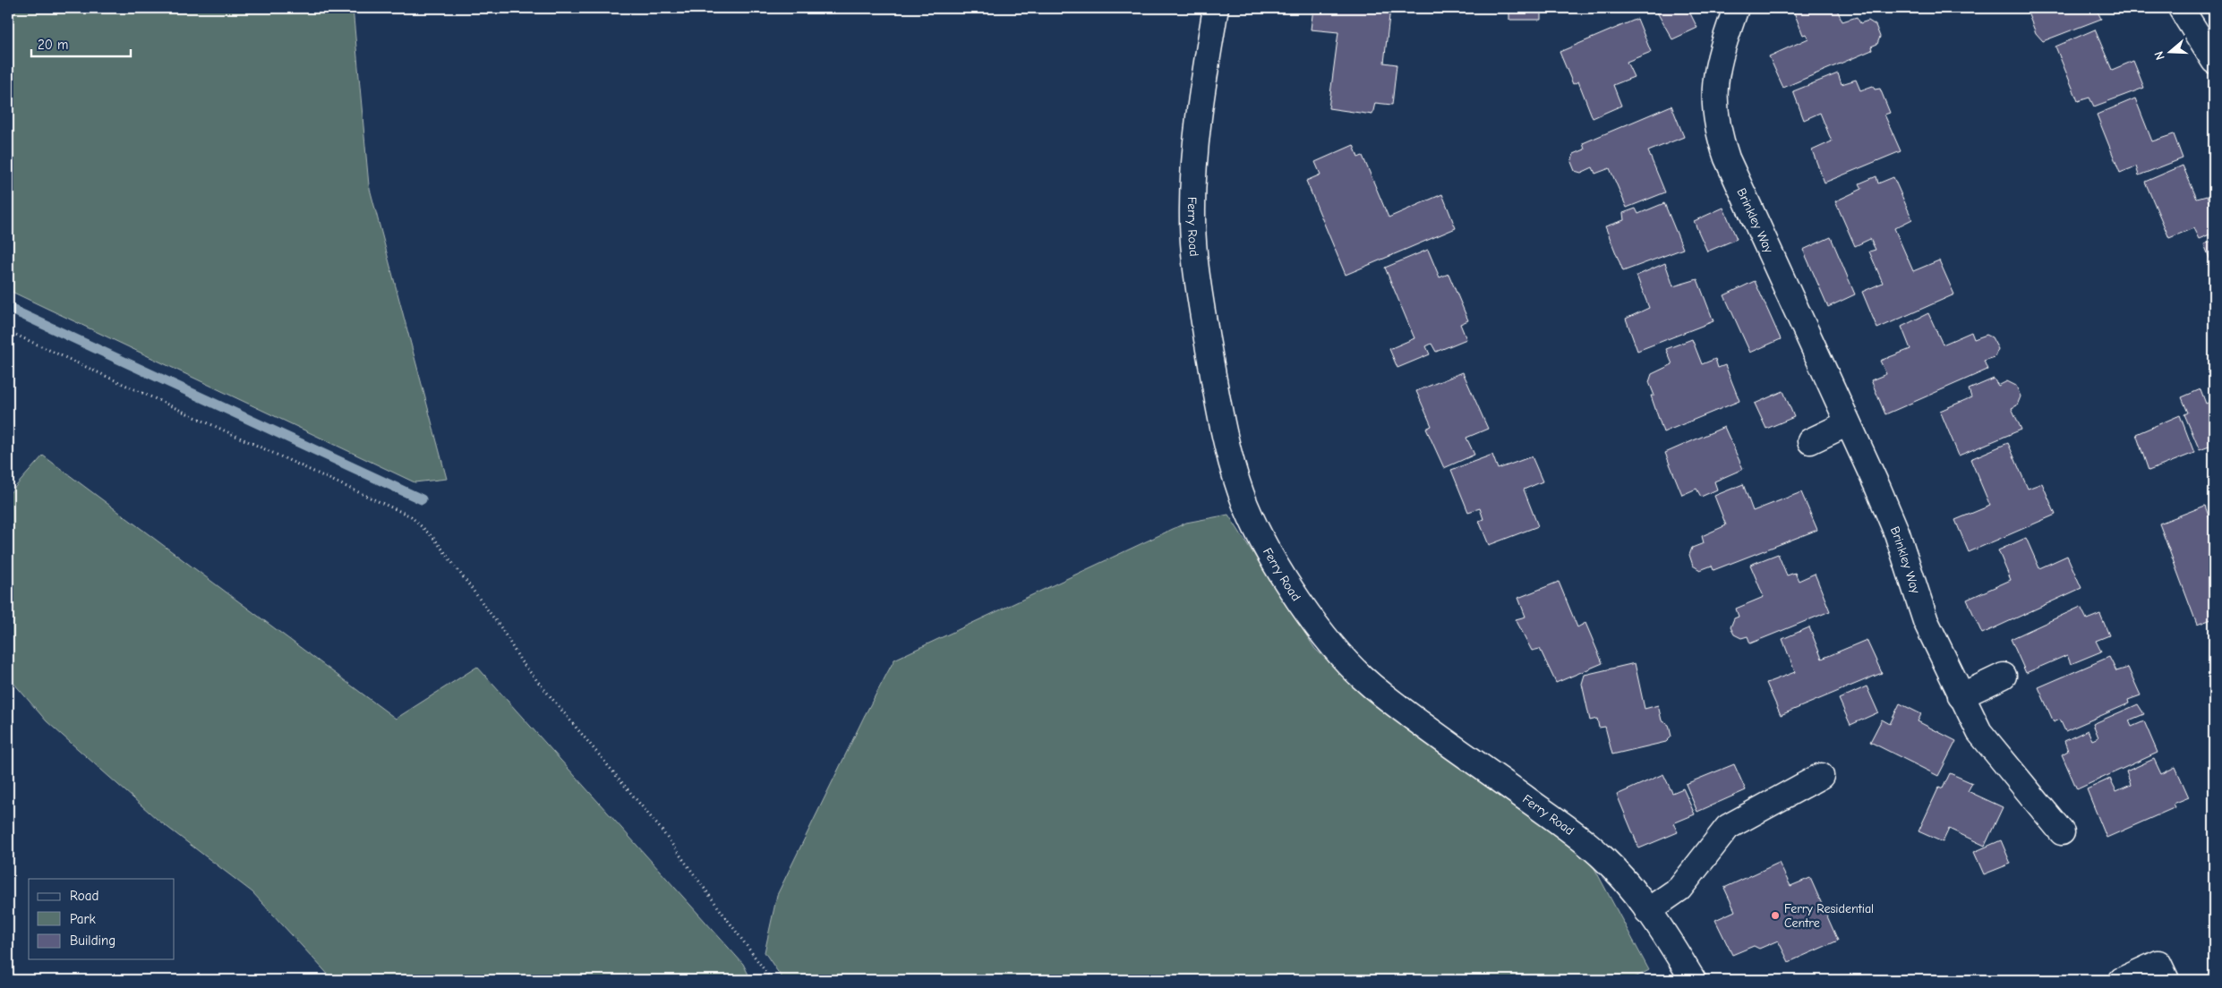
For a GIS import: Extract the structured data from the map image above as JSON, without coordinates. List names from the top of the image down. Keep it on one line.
{"streets":{"street":["Brinkley Way","Ferry Road"]},"places":["Ferry Residential Centre"],"legend":["Road","Park","Building"],"scale_bar":"20 m","north":"left"}
